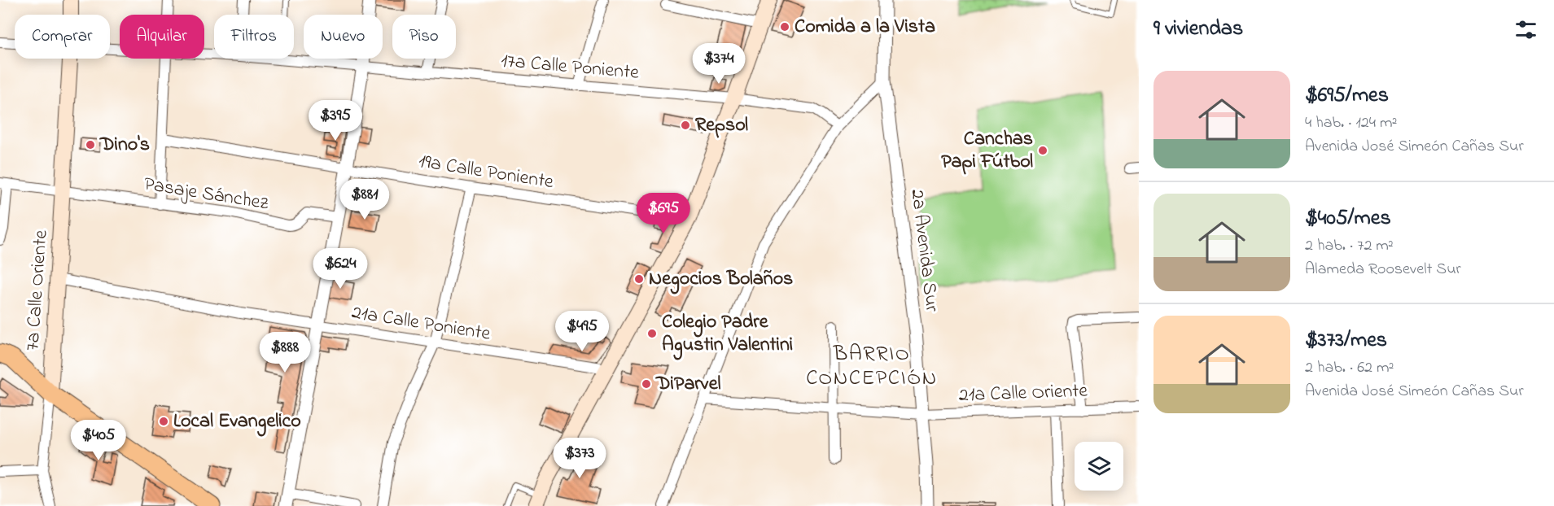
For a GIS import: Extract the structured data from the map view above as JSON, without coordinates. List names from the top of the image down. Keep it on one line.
{"streets":{"main road":["7a Calle Oriente"],"street":["17a Calle Poniente","19a Calle Poniente","Pasaje Sánchez","2a Avenida Sur","21a Calle Poniente","21a Calle Oriente"]},"crossings":[["Pasaje Sánchez","7a Calle Oriente"],["2a Avenida Sur","21a Calle Oriente"],["7a Calle Oriente","21a Calle Poniente"]],"districts":["BARRIO CONCEPCIÓN"],"places":["Comida a la Vista","Repsol","Dino's","Canchas Papi Fútbol","Negocios Bolaños","Colegio Padre Agustin Valentini","DiParvel","Local Evangelico"],"page":{"heading":"9 viviendas","chip":["Comprar","Alquilar","Filtros","Nuevo","Piso"],"price":["$374","$395","$881","$695","$624","$495","$888","$405","$373"],"list":[{"name":"$695/mes","note":"4 hab. · 124 m² · Avenida José Simeón Cañas Sur"},{"name":"$405/mes","note":"2 hab. · 72 m² · Alameda Roosevelt Sur"},{"name":"$373/mes","note":"2 hab. · 62 m² · Avenida José Simeón Cañas Sur"}]}}
